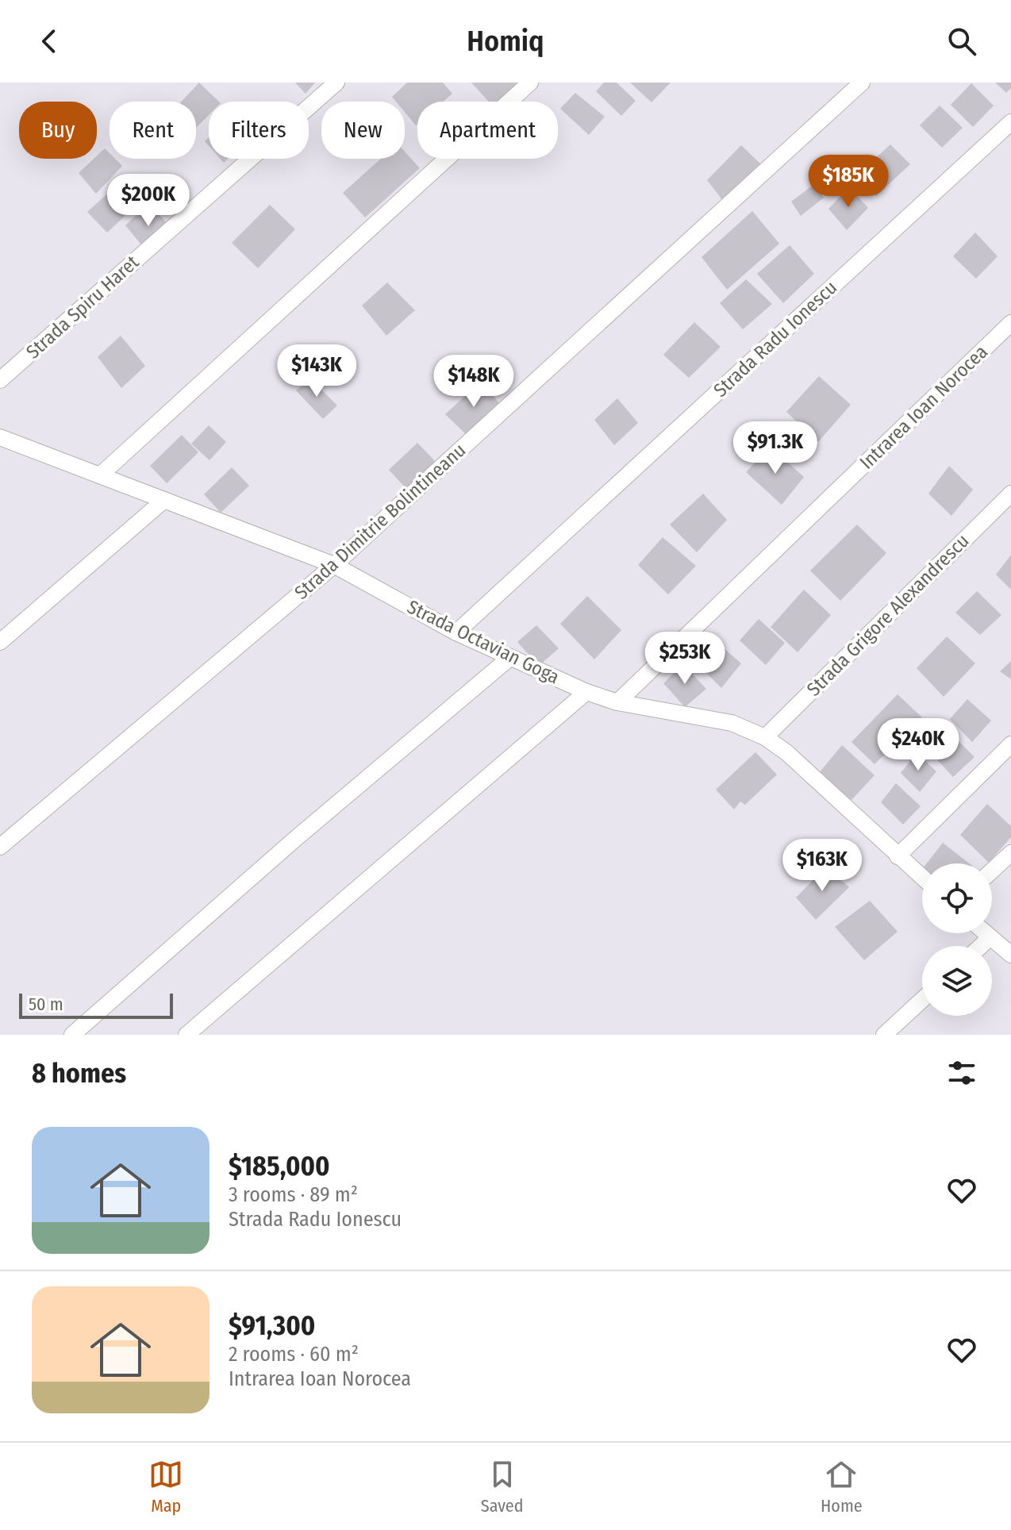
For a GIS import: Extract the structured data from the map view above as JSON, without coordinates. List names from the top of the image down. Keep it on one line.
{"streets":{"street":["Strada Spiru Haret","Strada Radu Ionescu","Intrarea Ioan Norocea","Strada Dimitrie Bolintineanu","Strada Grigore Alexandrescu","Strada Octavian Goga"]},"crossings":[["Strada Radu Ionescu","Strada Octavian Goga"],["Intrarea Ioan Norocea","Strada Octavian Goga"],["Strada Dimitrie Bolintineanu","Strada Octavian Goga"],["Strada Grigore Alexandrescu","Strada Octavian Goga"]],"scale_bar":"50 m","page":{"header":"Homiq","chip":["Buy","Rent","Filters","New","Apartment"],"price":["$185K","$200K","$143K","$148K","$91.3K","$253K","$240K","$163K"],"scale":"50 m","heading":"8 homes","list":[{"name":"$185,000","note":"3 rooms · 89 m² · Strada Radu Ionescu"},{"name":"$91,300","note":"2 rooms · 60 m² · Intrarea Ioan Norocea"}],"tabs":["Map","Saved","Home"]}}
